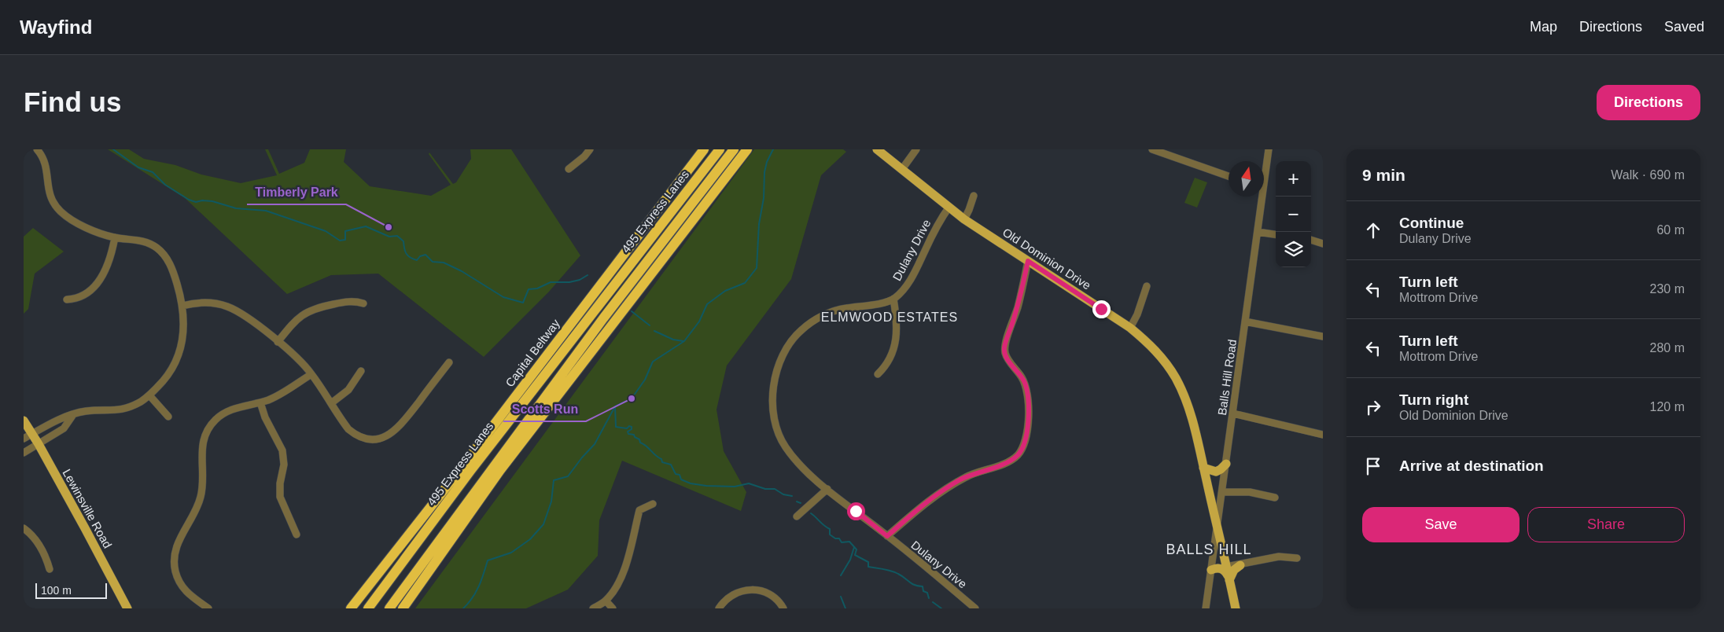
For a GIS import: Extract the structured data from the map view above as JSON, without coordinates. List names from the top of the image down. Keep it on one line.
{"streets":{"highway":["495 Express Lanes","Capital Beltway"],"main road":["Old Dominion Drive","Lewinsville Road"],"street":["Dulany Drive","Balls Hill Road"]},"crossings":[["Dulany Drive","Old Dominion Drive"],["Old Dominion Drive","Balls Hill Road"]],"districts":["ELMWOOD ESTATES","BALLS HILL"],"places":["Timberly Park","Scotts Run"],"scale_bar":"100 m","north":"top","page":{"header":"Wayfind","nav":["Map","Directions","Saved"],"buttons":["Directions",["Save","Share"]],"title":"Find us","heading":["9 min","Walk · 690 m"],"map_buttons":["+","−"],"list":[["Continue","Dulany Drive","60 m"],["Turn left","Mottrom Drive","230 m"],["Turn left","Mottrom Drive","280 m"],["Turn right","Old Dominion Drive","120 m"],"Arrive at destination"],"scale":"100 m"}}
